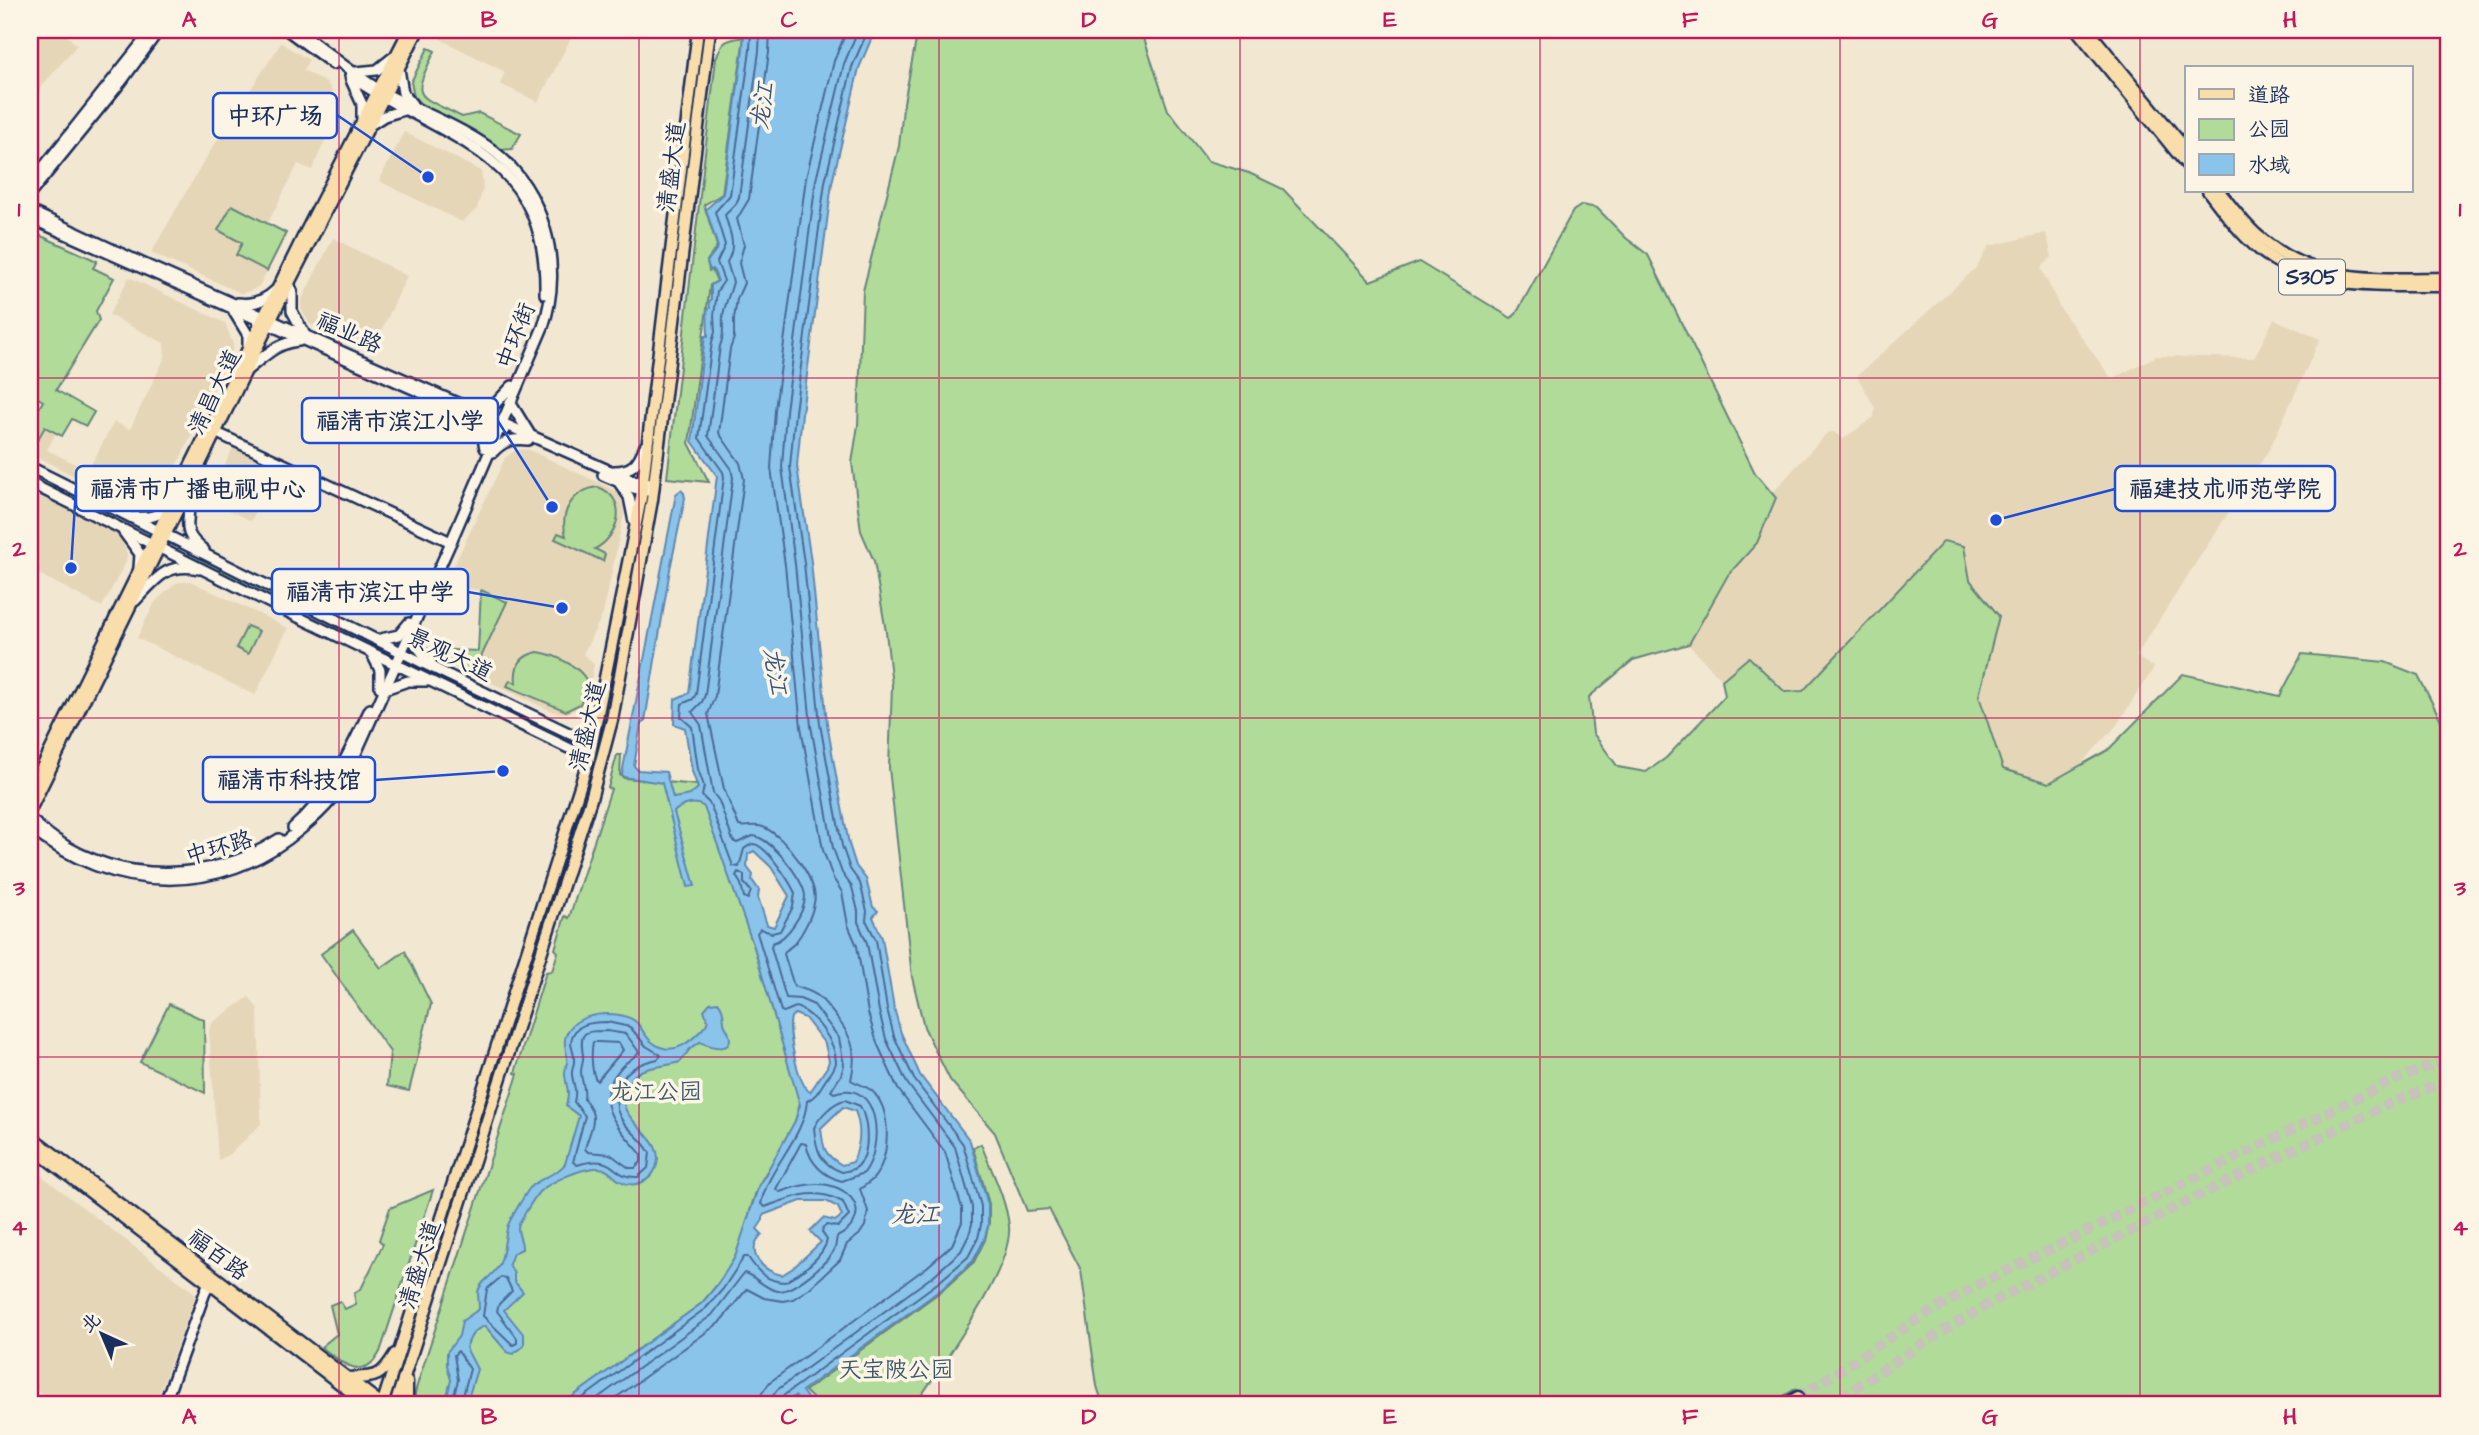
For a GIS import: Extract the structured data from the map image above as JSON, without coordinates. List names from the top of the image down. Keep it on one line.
{"streets":{"main road":["清盛大道","S305","清昌大道","福百路"],"street":["福业路","中环街","景观大道","中环路"]},"crossings":[["清盛大道","福业路"],["清盛大道","景观大道"],["清盛大道","福百路"],["福业路","中环街"],["福业路","清昌大道"],["中环街","清昌大道"],["中环街","景观大道"],["中环街","中环路"],["清昌大道","景观大道"]],"water":["龙江"],"parks":["龙江公园","天宝陂公园"],"places":["中环广场","福清市滨江小学","福建技术师范学院","福清市广播电视中心","福清市滨江中学","福清市科技馆"],"legend":["道路","公园","水域"],"north":"top left","grid":{"columns":["A","B","C","D","E","F","G","H"],"rows":["1","2","3","4"]}}
